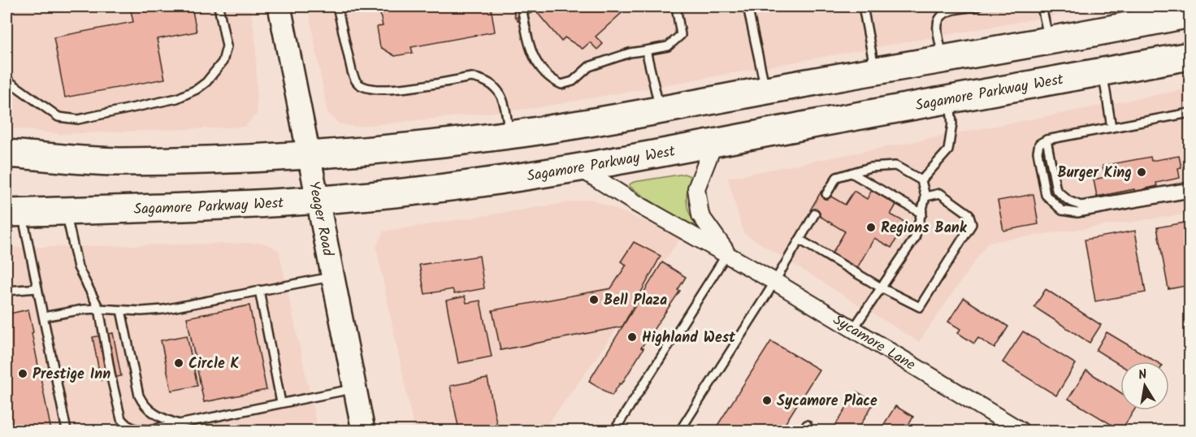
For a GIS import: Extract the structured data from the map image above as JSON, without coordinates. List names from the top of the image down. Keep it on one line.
{"streets":{"highway":["Sagamore Parkway West"],"street":["Yeager Road","Sycamore Lane"]},"crossings":[["Sagamore Parkway West","Yeager Road"],["Sagamore Parkway West","Sycamore Lane"]],"places":["Burger King","Regions Bank","Bell Plaza","Highland West","Circle K","Prestige Inn","Sycamore Place"],"north":"top"}
